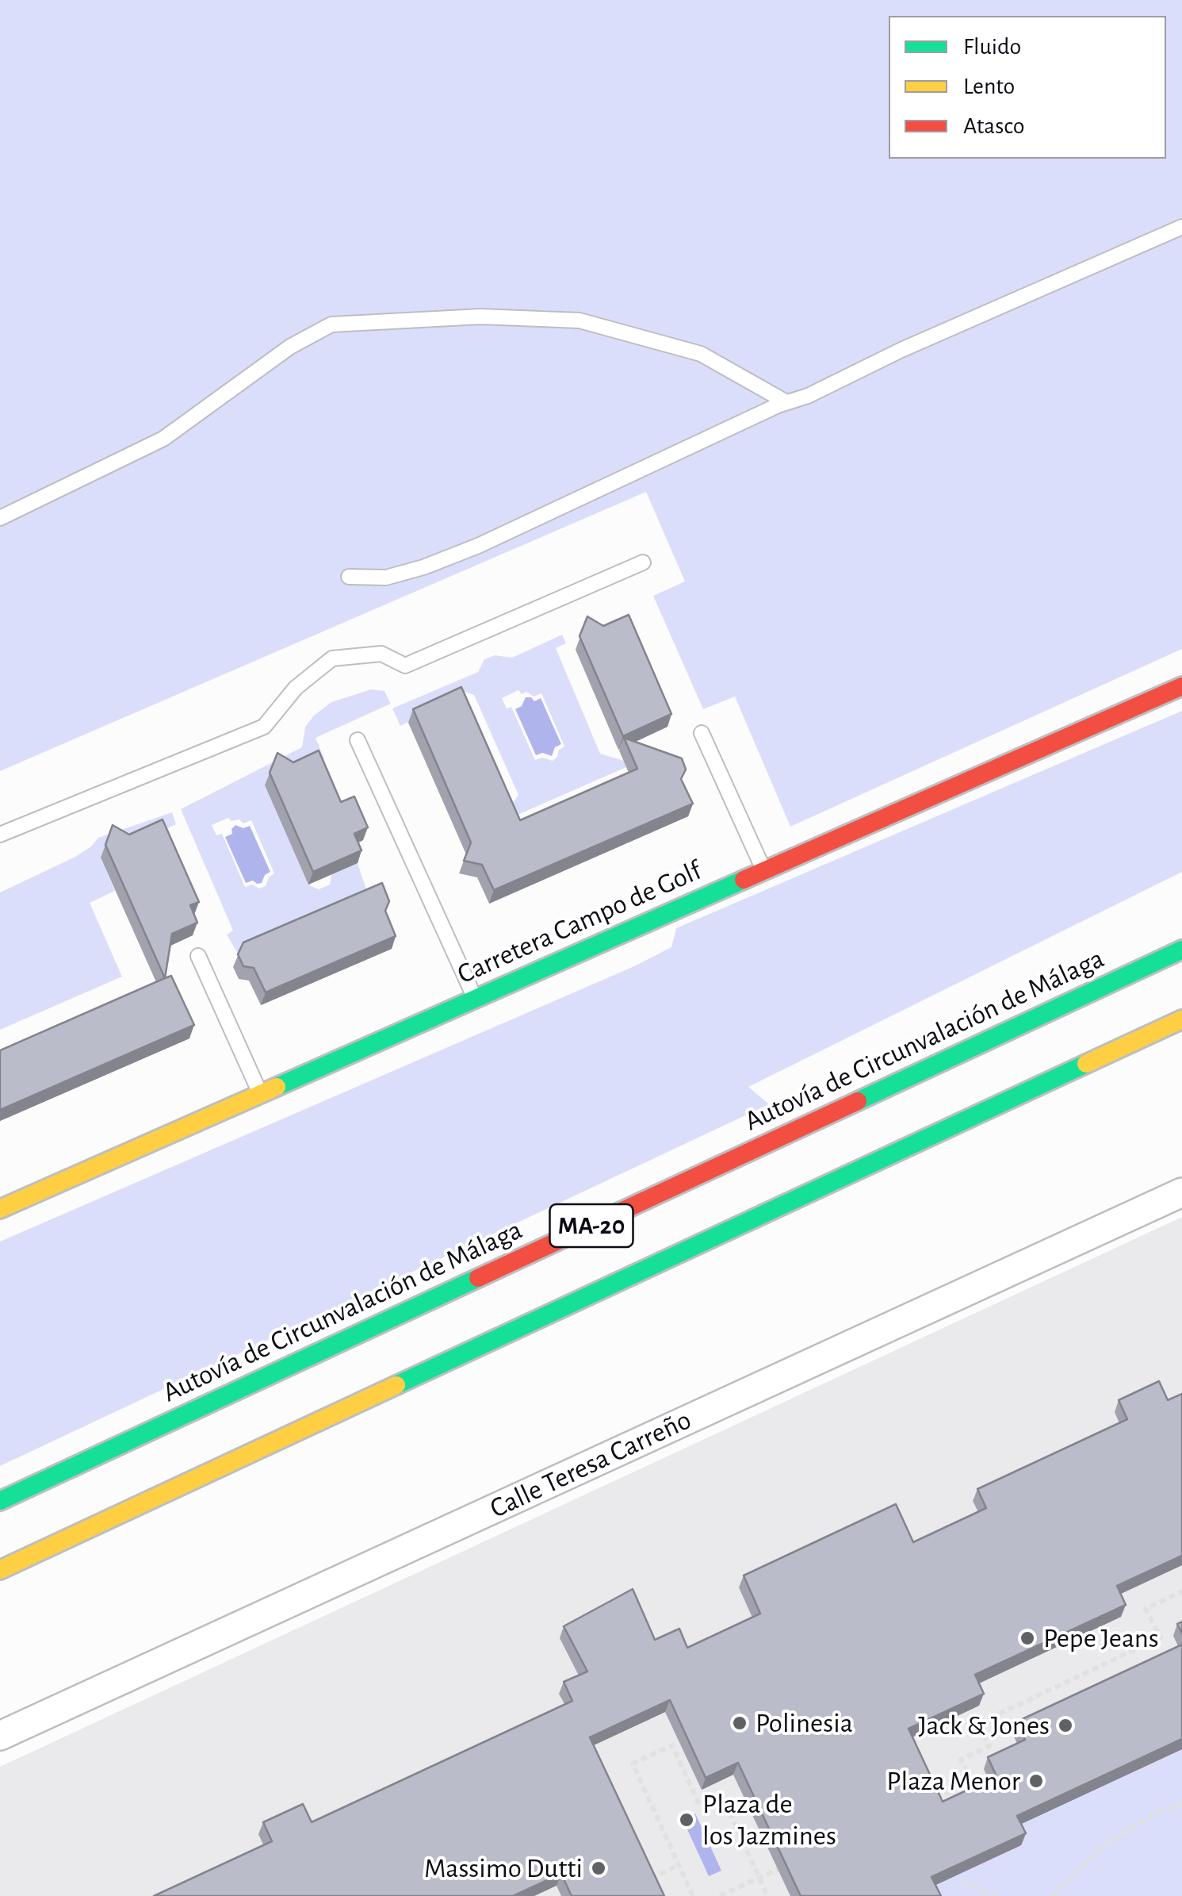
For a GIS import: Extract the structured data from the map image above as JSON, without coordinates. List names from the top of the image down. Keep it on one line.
{"streets":{"main road":["Carretera Campo de Golf","Autovía de Circunvalación de Málaga","MA-20"],"street":["Calle Teresa Carreño"]},"places":["Pepe Jeans","Polinesia","Jack & Jones","Plaza Menor","Plaza de los Jazmines","Massimo Dutti"],"legend":["Fluido","Lento","Atasco"]}
